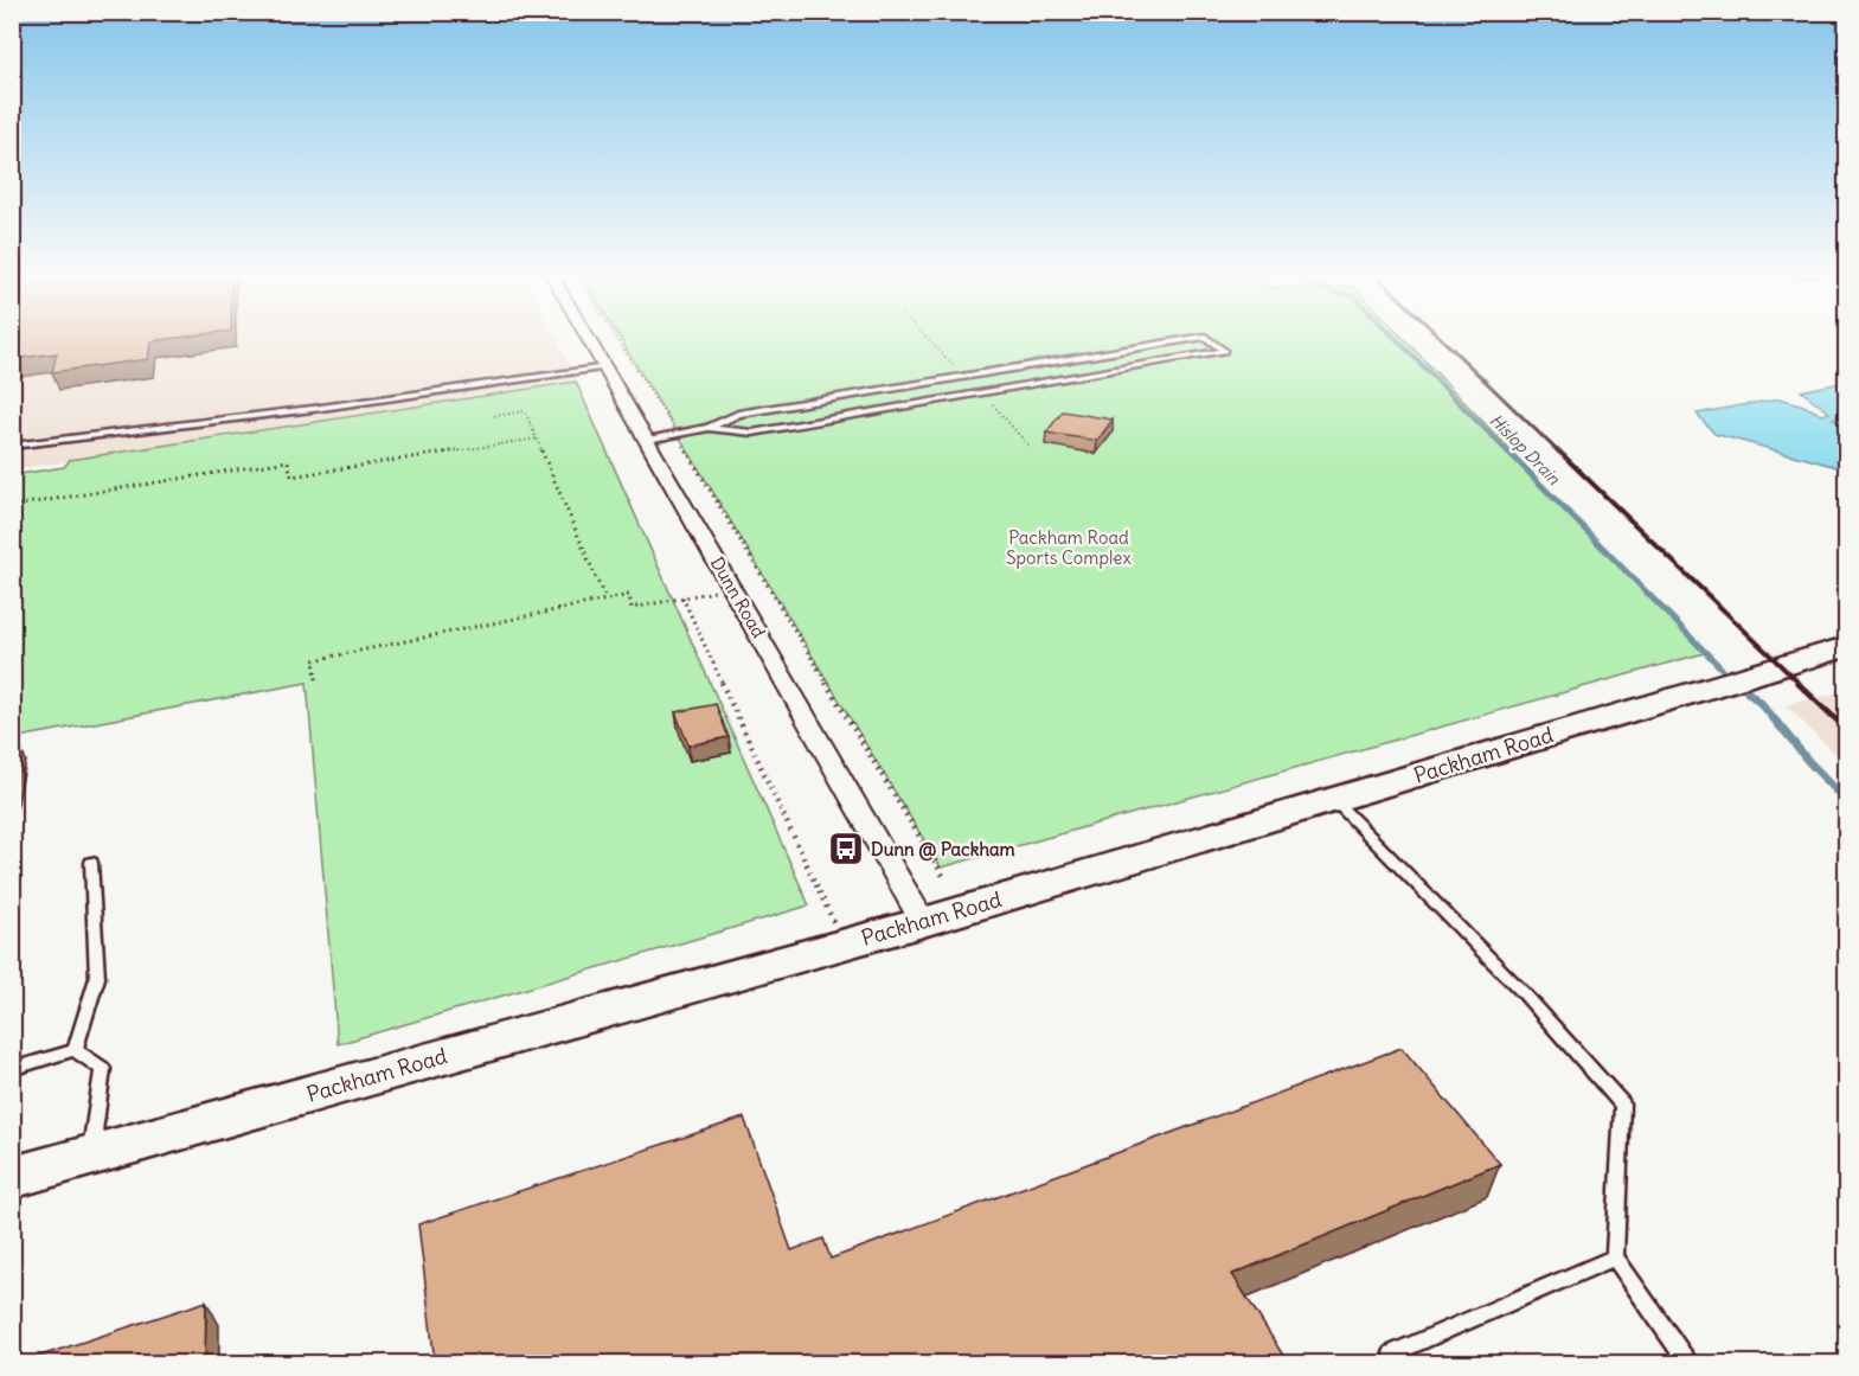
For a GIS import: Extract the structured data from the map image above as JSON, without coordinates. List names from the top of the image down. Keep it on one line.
{"streets":{"street":["Dunn Road","Packham Road"]},"crossings":[["Dunn Road","Packham Road"]],"water":["Hislop Drain"],"parks":["Packham Road Sports Complex"],"places":{"bus stop":["Dunn @ Packham"]}}
